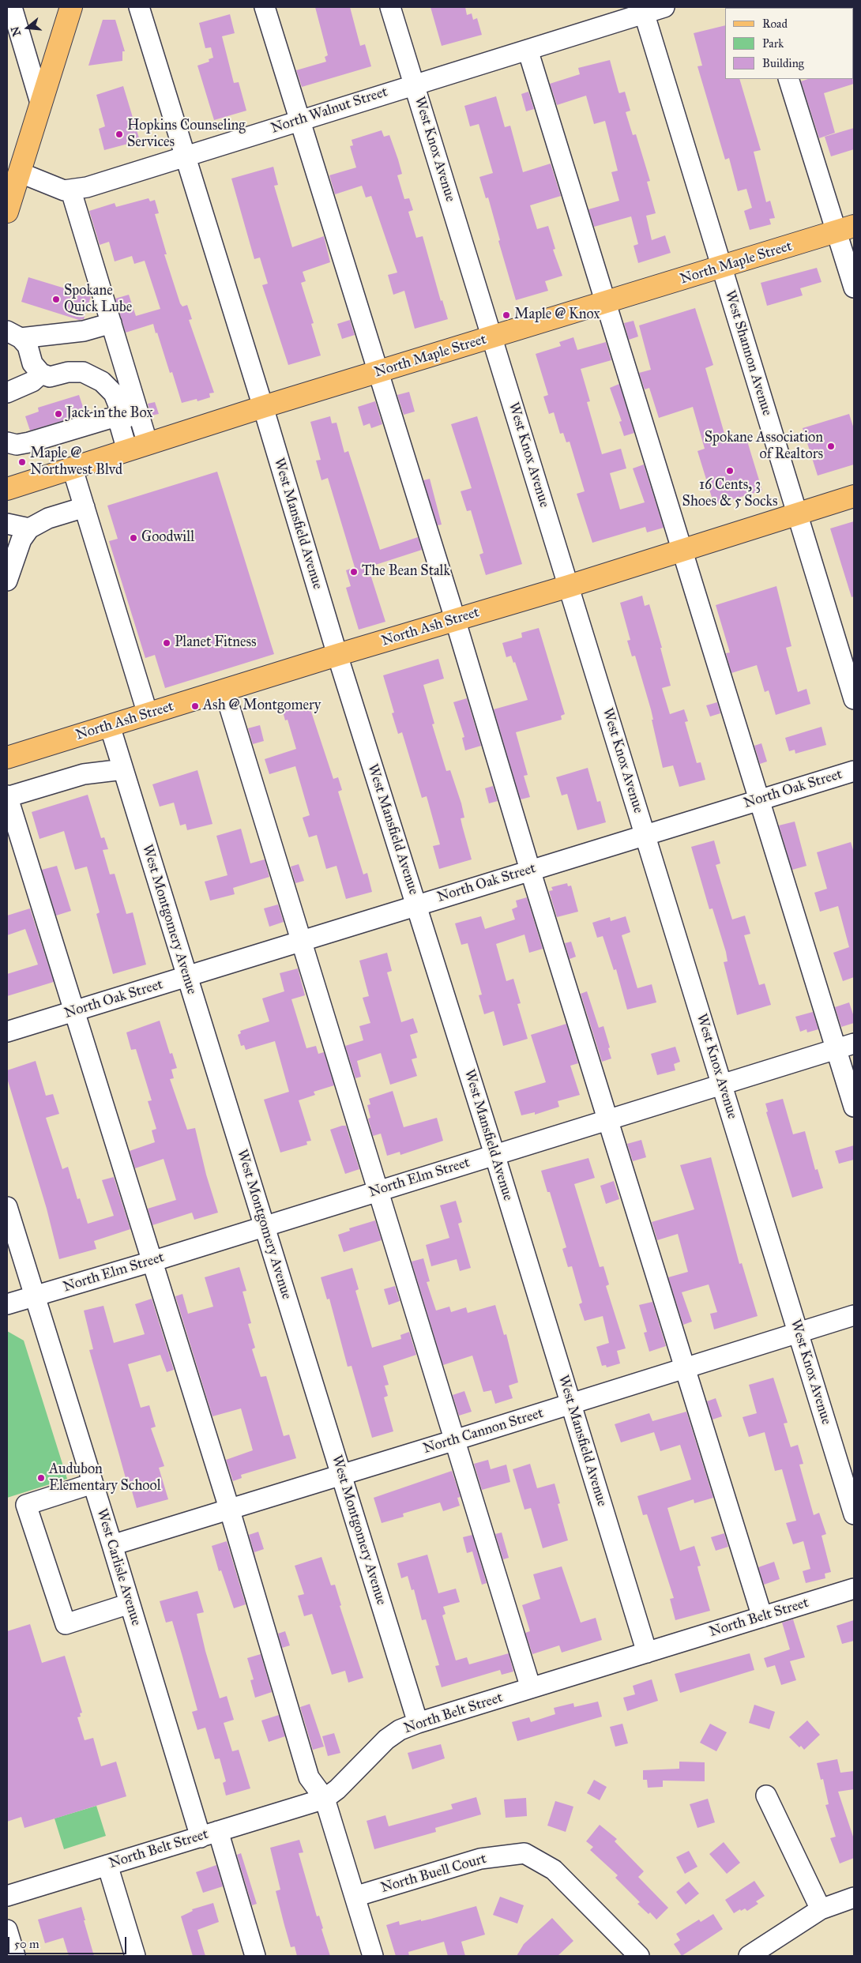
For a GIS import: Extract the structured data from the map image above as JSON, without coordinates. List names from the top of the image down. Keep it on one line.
{"streets":{"main road":["North Maple Street","North Ash Street"],"street":["North Walnut Street","West Knox Avenue","West Shannon Avenue","West Mansfield Avenue","North Oak Street","West Montgomery Avenue","North Elm Street","North Cannon Street","West Carlisle Avenue","North Belt Street","North Buell Court"]},"crossings":[["North Walnut Street","West Knox Avenue"],["North Walnut Street","West Shannon Avenue"],["North Walnut Street","West Mansfield Avenue"],["West Knox Avenue","North Maple Street"],["West Knox Avenue","North Ash Street"],["West Knox Avenue","North Oak Street"],["West Knox Avenue","North Elm Street"],["West Knox Avenue","North Cannon Street"],["North Maple Street","West Shannon Avenue"],["North Maple Street","West Mansfield Avenue"],["West Shannon Avenue","North Ash Street"],["West Mansfield Avenue","North Ash Street"],["West Mansfield Avenue","North Oak Street"],["West Mansfield Avenue","North Elm Street"],["West Mansfield Avenue","North Cannon Street"],["West Mansfield Avenue","North Belt Street"],["North Ash Street","West Montgomery Avenue"],["North Oak Street","West Montgomery Avenue"],["West Montgomery Avenue","North Elm Street"],["West Montgomery Avenue","North Cannon Street"],["West Montgomery Avenue","North Belt Street"],["North Elm Street","West Carlisle Avenue"],["North Cannon Street","West Carlisle Avenue"],["West Carlisle Avenue","North Belt Street"]],"places":["Hopkins Counseling Services","Spokane Quick Lube","Maple @ Knox","Jack in the Box","Spokane Association of Realtors","Maple @ Northwest Blvd","16 Cents, 3 Shoes & 5 Socks","Goodwill","The Bean Stalk","Planet Fitness","Ash @ Montgomery","Audubon Elementary School"],"legend":["Road","Park","Building"],"scale_bar":"50 m","north":"left"}
